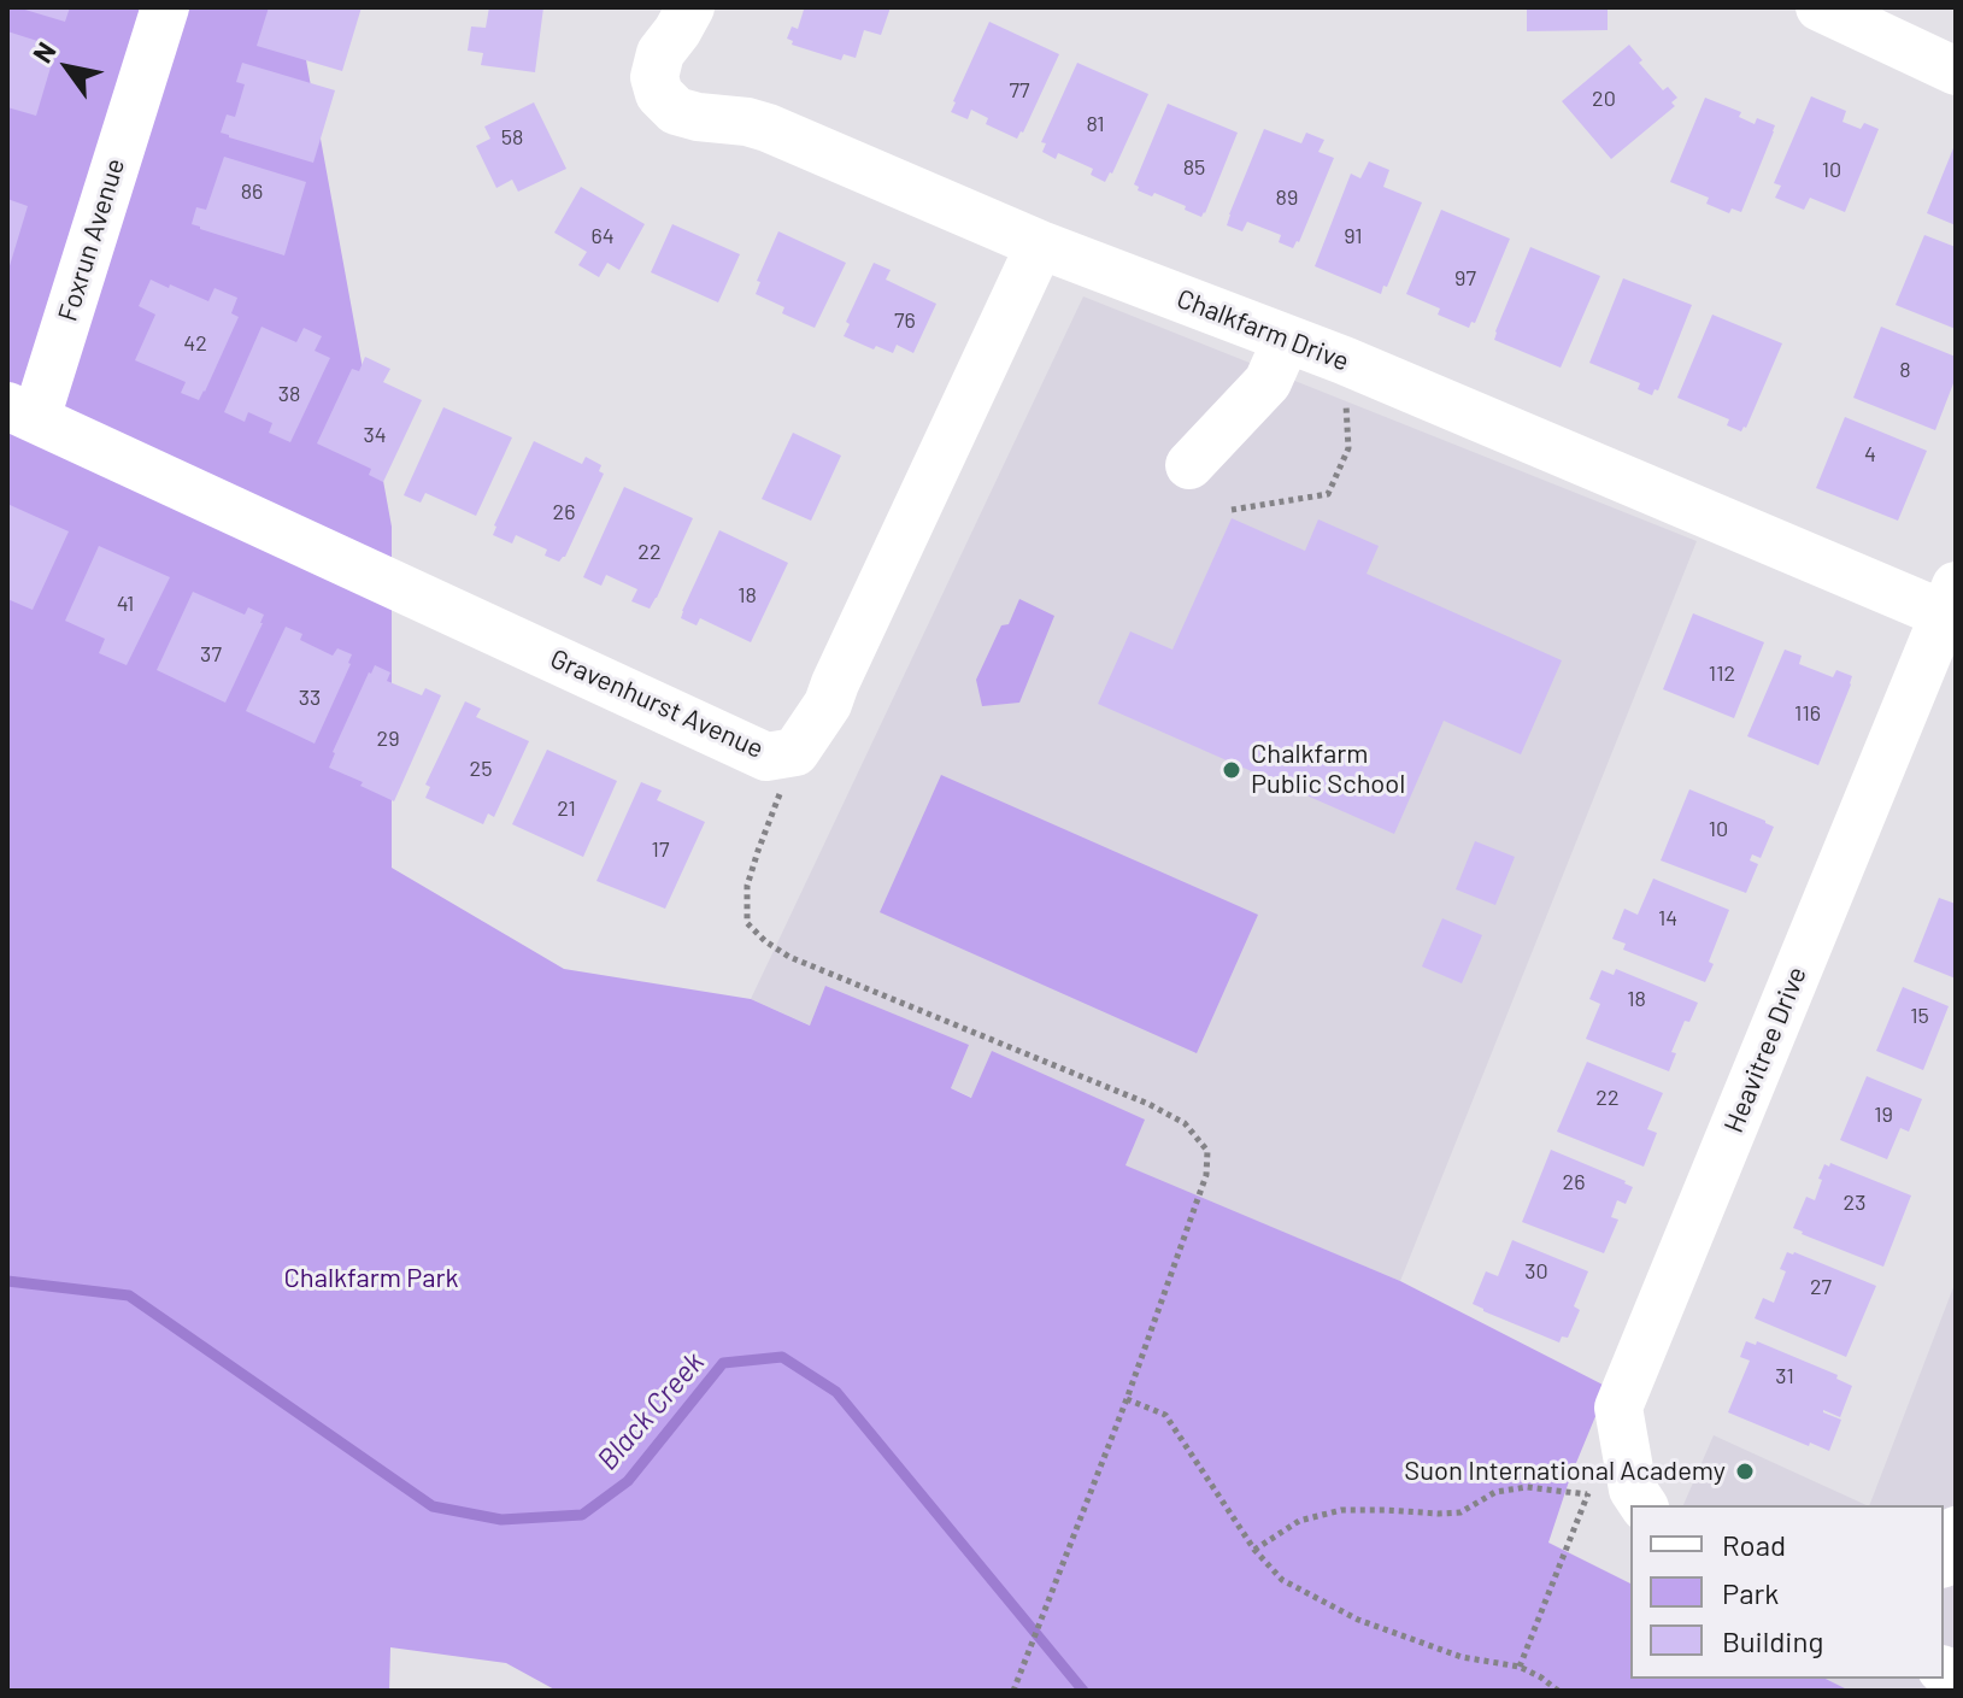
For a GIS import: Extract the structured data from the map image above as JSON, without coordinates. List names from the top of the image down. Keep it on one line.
{"streets":{"street":["Foxrun Avenue","Chalkfarm Drive","Gravenhurst Avenue","Heavitree Drive"]},"crossings":[["Foxrun Avenue","Gravenhurst Avenue"],["Chalkfarm Drive","Gravenhurst Avenue"],["Chalkfarm Drive","Heavitree Drive"]],"water":["Black Creek"],"parks":["Chalkfarm Park"],"places":["Chalkfarm Public School","Suon International Academy"],"house_numbers":["77","20","81","58","85","10","86","89","64","91","97","76","42","8","38","34","4","26","22","18","41","37","112","33","116","29","25","21","10","17","14","18","15","22","19","26","23","30","27","31"],"legend":["Road","Park","Building"],"north":"top left"}
